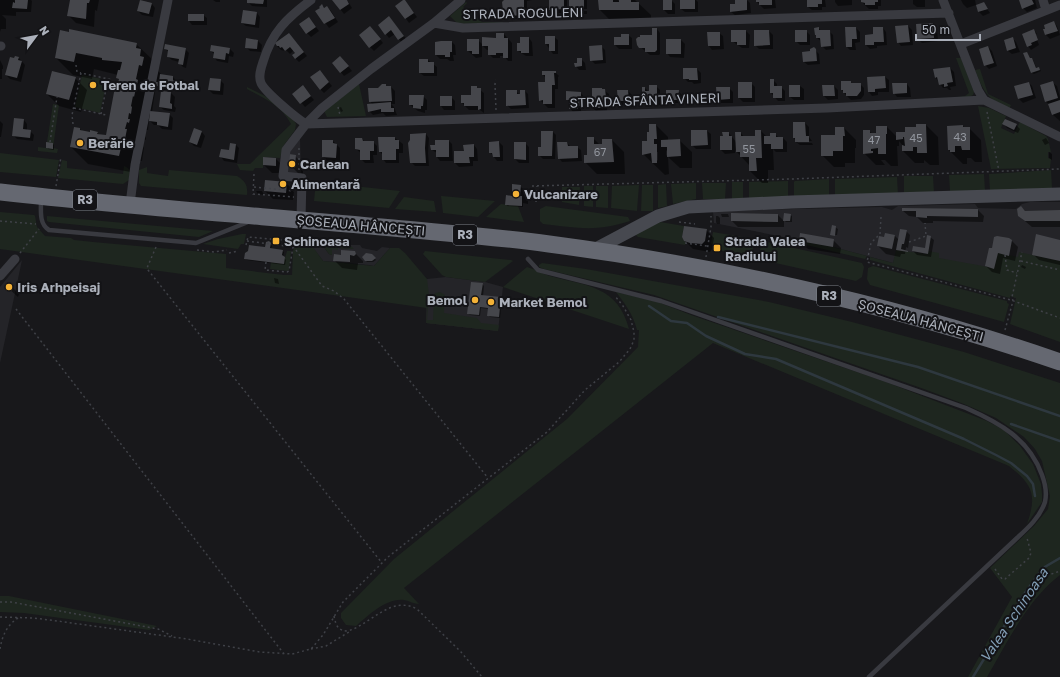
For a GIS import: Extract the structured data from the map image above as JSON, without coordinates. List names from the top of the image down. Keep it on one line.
{"streets":{"highway":["R3","ȘOSEAUA HÂNCEȘTI"],"street":["STRADA ROGULENI","STRADA SFÂNTA VINERI"]},"water":["Valea Schinoasa"],"places":{"other":["Teren de Fotbal","Berărie","Carlean","Alimentară","Vulcanizare","Iris Arhpeisaj","Bemol","Market Bemol"],"transit":["Schinoasa","Strada Valea Radiului"]},"house_numbers":["43","45","47","55","67"],"scale_bar":"50 m","north":"top right"}
